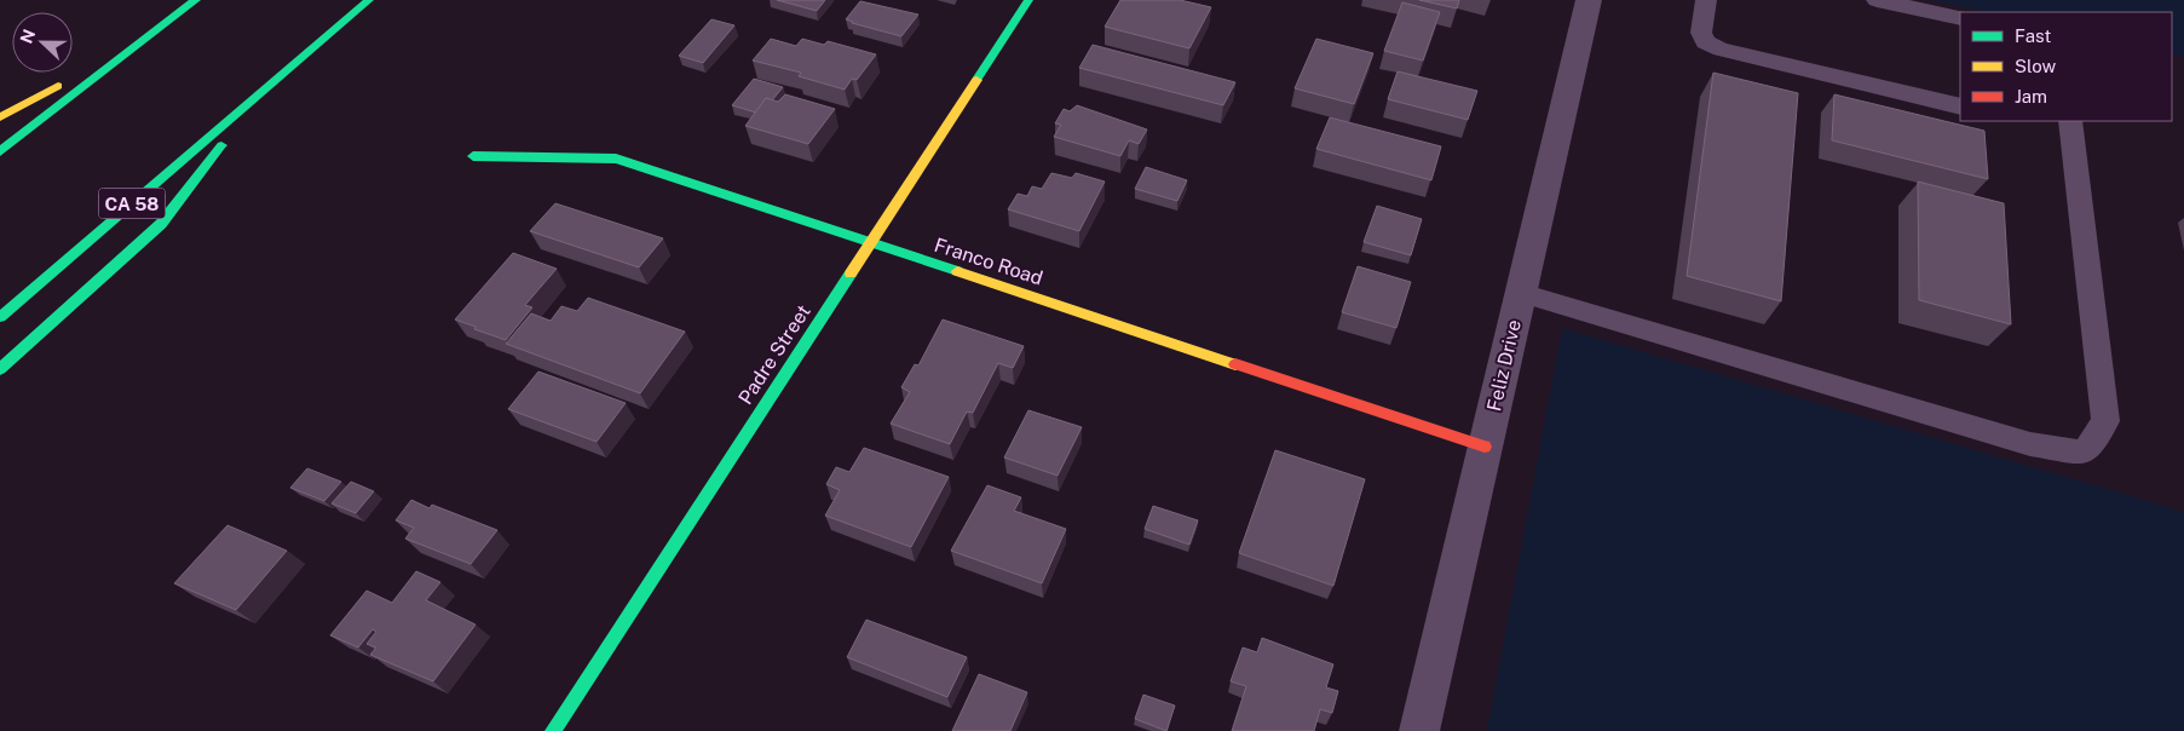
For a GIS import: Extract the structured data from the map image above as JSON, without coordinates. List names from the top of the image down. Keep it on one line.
{"streets":{"main road":["CA 58","Franco Road","Padre Street"],"street":["Feliz Drive"]},"crossings":[["Franco Road","Padre Street"],["Franco Road","Feliz Drive"]],"legend":["Fast","Slow","Jam"],"north":"left"}
